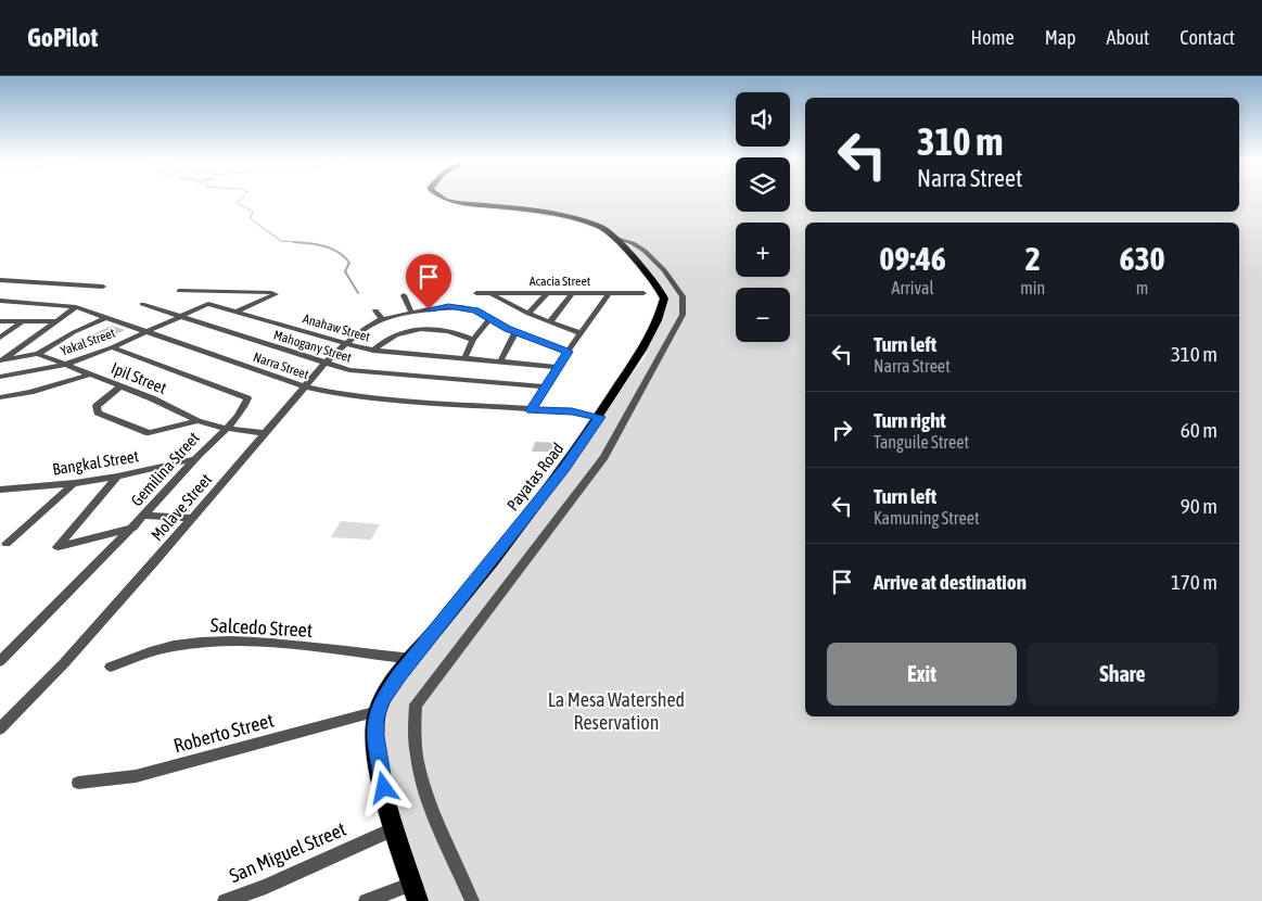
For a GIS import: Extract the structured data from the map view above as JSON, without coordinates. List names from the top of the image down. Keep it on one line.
{"streets":{"main road":["Payatas Road"],"street":["Acacia Street","Anahaw Street","Yakal Street","Mahogany Street","Narra Street","Ipil Street","Bangkal Street","Gemilina Street","Molave Street","Salcedo Street","Roberto Street","San Miguel Street"]},"crossings":[["Anahaw Street","Yakal Street"],["Anahaw Street","Molave Street"],["Yakal Street","Mahogany Street"],["Yakal Street","Narra Street"],["Yakal Street","Ipil Street"],["Yakal Street","Gemilina Street"],["Mahogany Street","Molave Street"],["Narra Street","Payatas Road"],["Narra Street","Molave Street"],["Ipil Street","Gemilina Street"],["Ipil Street","Molave Street"],["Bangkal Street","Gemilina Street"],["Payatas Road","Salcedo Street"],["Payatas Road","Roberto Street"],["Payatas Road","San Miguel Street"]],"parks":["La Mesa Watershed Reservation"],"page":{"header":"GoPilot","nav":["Home","Map","About","Contact"],"map_buttons":["+","−"],"turn":["310 m","Narra Street"],"eta":["09:46","Arrival","2","min","630","m"],"list":[{"name":"Turn left","note":"Narra Street","value":"310 m"},{"name":"Turn right","note":"Tanguile Street","value":"60 m"},{"name":"Turn left","note":"Kamuning Street","value":"90 m"},{"name":"Arrive at destination","value":"170 m"}],"buttons":["Exit","Share"]}}
